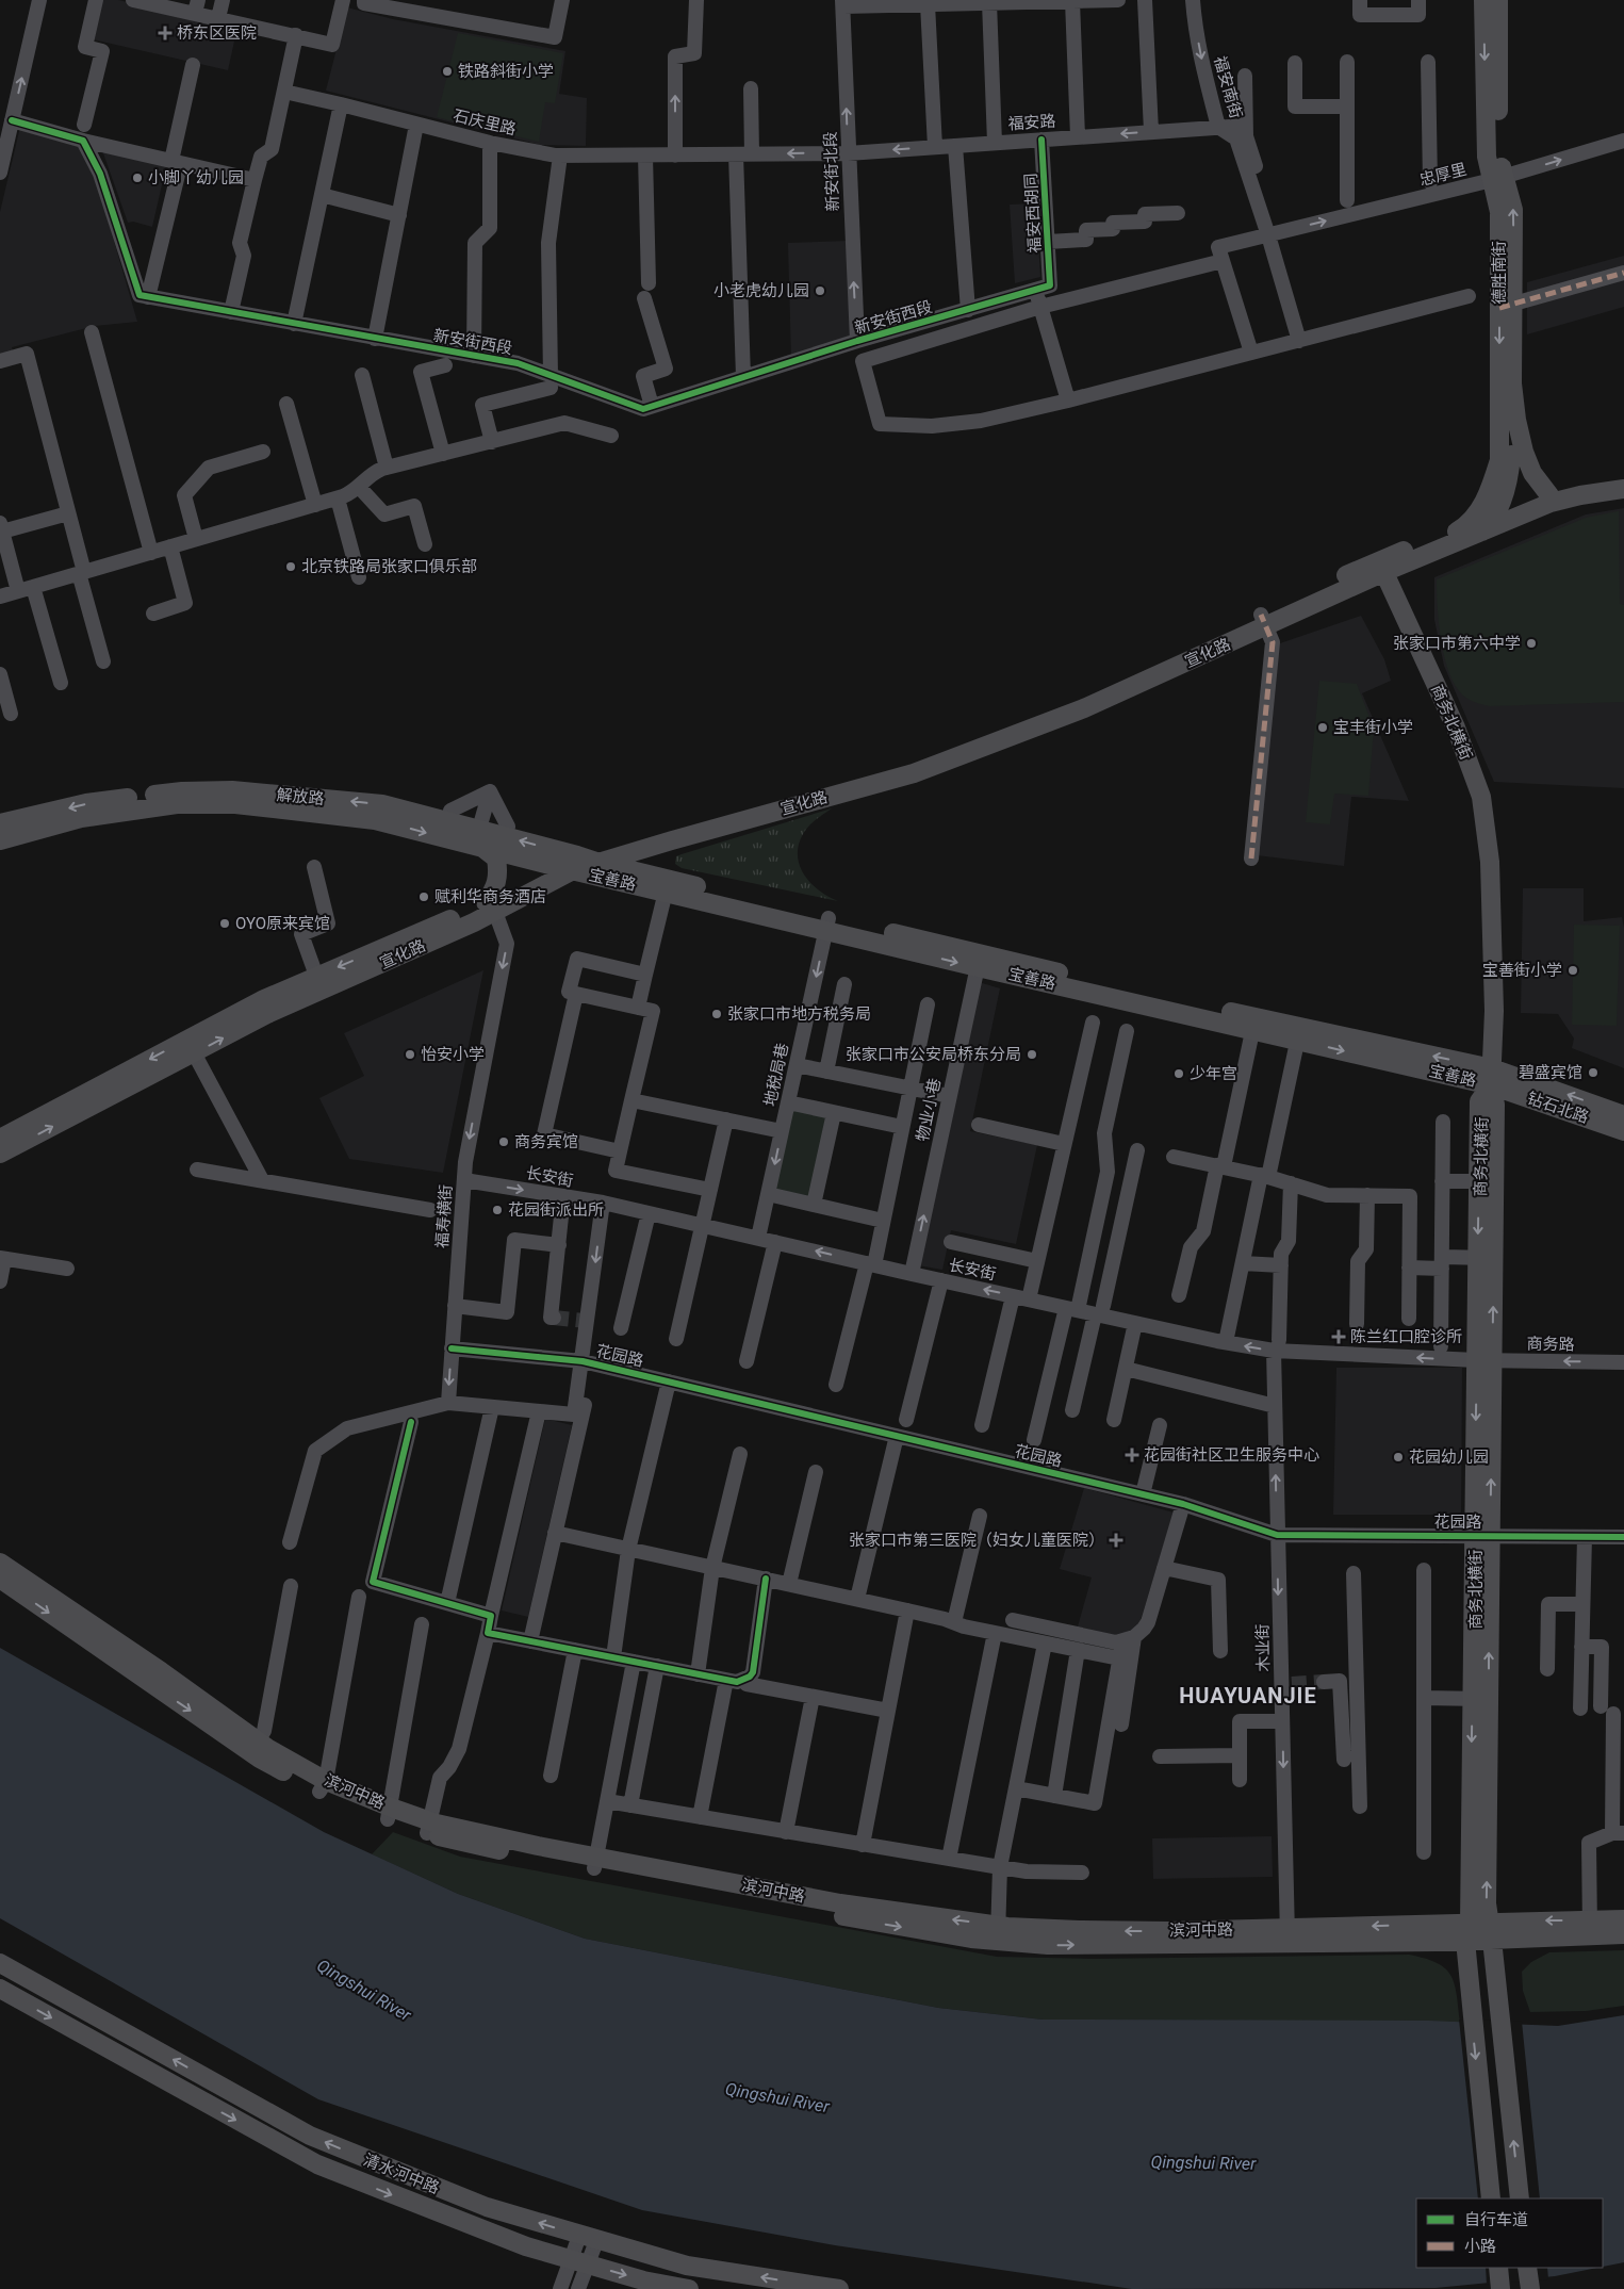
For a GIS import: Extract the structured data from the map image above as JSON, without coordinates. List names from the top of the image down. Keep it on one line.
{"streets":{"main road":["德胜南街","宣化路","商务北横街","解放路","宝善路","钻石北路","滨河中路","清水河中路"],"street":["福安南街","石庆里路","福安路","新安街北段","忠厚里","福安西胡同","新安街西段","地税局巷","物业小巷","长安街","福寿横街","商务路","花园路","木业街"]},"crossings":[["福安南街","福安路"],["福安南街","忠厚里"],["石庆里路","福安路"],["石庆里路","新安街北段"],["福安路","新安街北段"],["福安路","福安西胡同"],["新安街北段","新安街西段"],["忠厚里","德胜南街"],["福安西胡同","新安街西段"],["德胜南街","宣化路"],["宣化路","商务北横街"],["宣化路","解放路"],["宣化路","宝善路"],["宣化路","福寿横街"],["商务北横街","宝善路"],["商务北横街","钻石北路"],["商务北横街","长安街"],["商务北横街","商务路"],["商务北横街","花园路"],["商务北横街","滨河中路"],["解放路","宝善路"],["宝善路","地税局巷"],["宝善路","钻石北路"],["宝善路","物业小巷"],["地税局巷","长安街"],["物业小巷","长安街"],["长安街","福寿横街"],["长安街","商务路"],["长安街","木业街"],["福寿横街","花园路"],["花园路","木业街"],["木业街","滨河中路"]],"one_way":["福安路","福寿横街","商务路"],"districts":["HUAYUANJIE"],"water":["Qingshui River"],"places":{"health":["桥东区医院","陈兰红口腔诊所","花园街社区卫生服务中心","张家口市第三医院（妇女儿童医院）"],"other":["铁路斜街小学","小脚丫幼儿园","小老虎幼儿园","北京铁路局张家口俱乐部","张家口市第六中学","宝丰街小学","赋利华商务酒店","OYO原来宾馆","宝善街小学","张家口市地方税务局","怡安小学","张家口市公安局桥东分局","碧盛宾馆","少年宫","商务宾馆","花园街派出所","花园幼儿园"]},"legend":["自行车道","小路"]}
